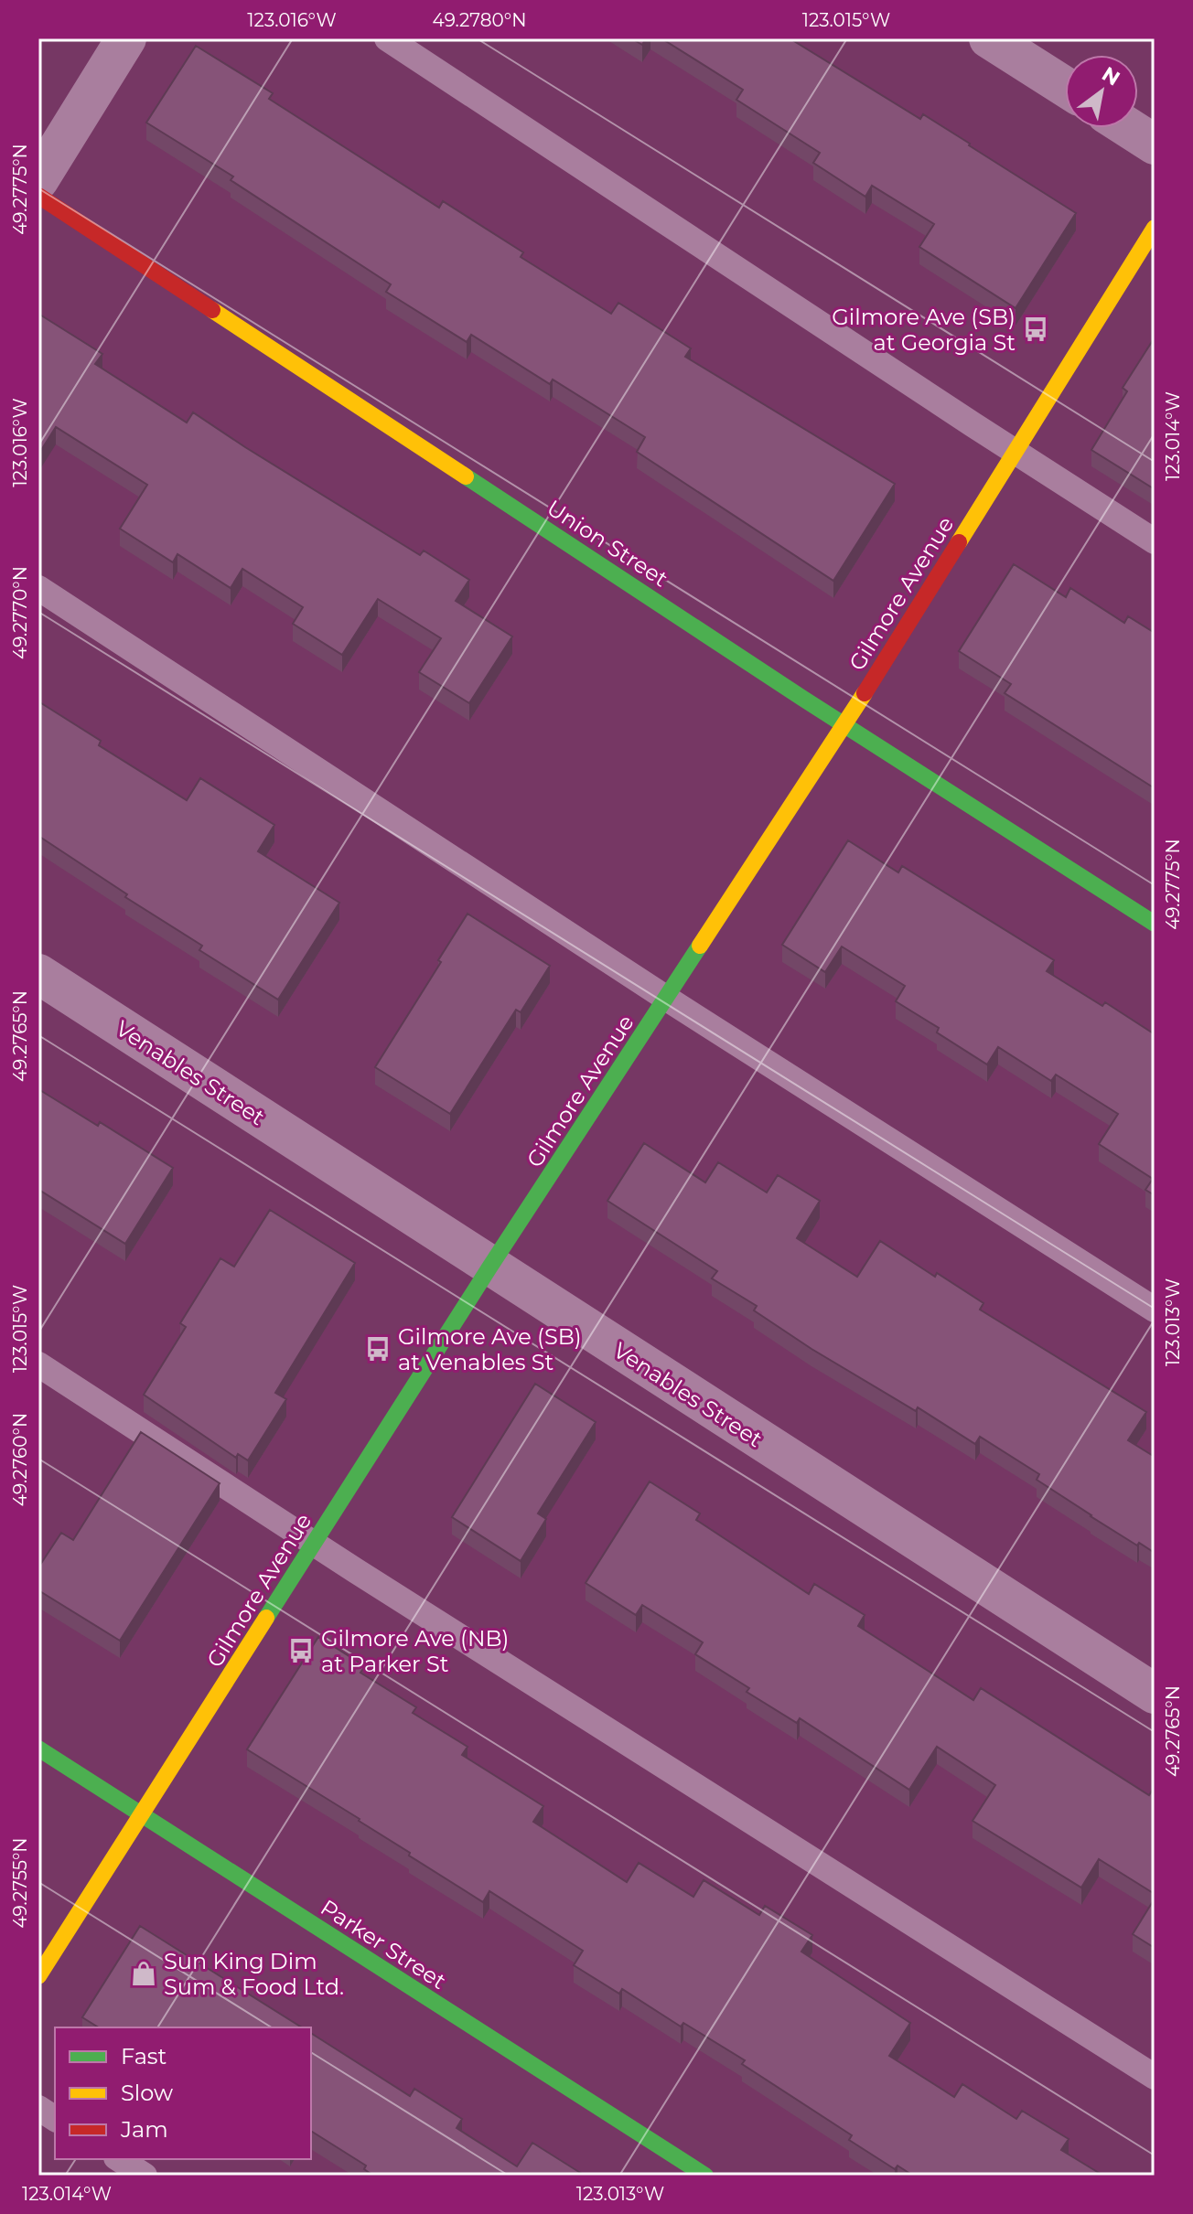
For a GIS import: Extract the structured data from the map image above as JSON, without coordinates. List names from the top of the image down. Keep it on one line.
{"streets":{"street":["Union Street","Gilmore Avenue","Venables Street","Parker Street"]},"crossings":[["Union Street","Gilmore Avenue"],["Gilmore Avenue","Venables Street"],["Gilmore Avenue","Parker Street"]],"places":{"bus stop":["Gilmore Ave (SB) at Georgia St","Gilmore Ave (SB) at Venables St","Gilmore Ave (NB) at Parker St"],"shop":["Sun King Dim Sum & Food Ltd."]},"legend":["Fast","Slow","Jam"],"north":"top right","coordinates":["123.016°W","49.2780°N","123.015°W","49.2775°N","123.014°W","49.2770°N","49.2765°N","123.013°W","49.2760°N","49.2755°N"]}
